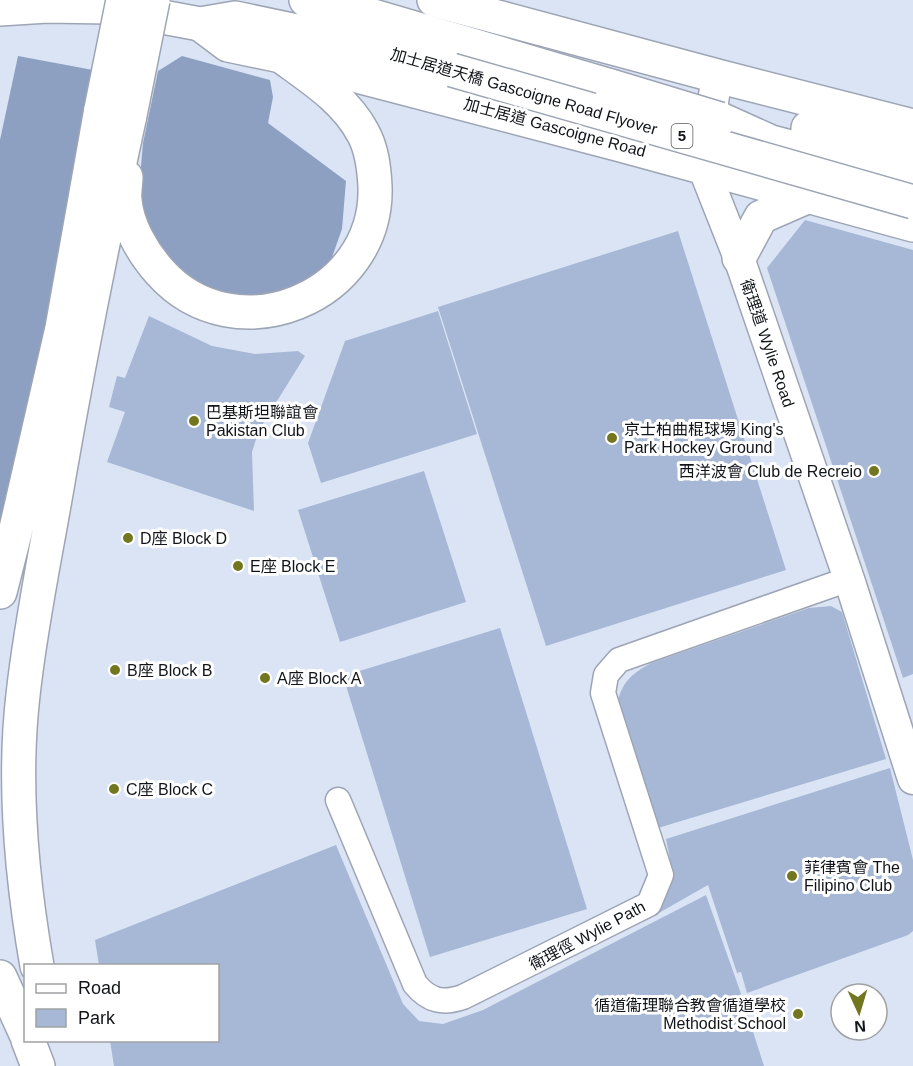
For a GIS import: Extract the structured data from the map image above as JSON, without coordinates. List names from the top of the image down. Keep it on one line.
{"streets":{"main road":["加士居道天橋 Gascoigne Road Flyover","加士居道 Gascoigne Road","5"],"street":["衛理道 Wylie Road","衛理徑 Wylie Path"]},"crossings":[["加士居道天橋 Gascoigne Road Flyover","加士居道 Gascoigne Road"],["加士居道天橋 Gascoigne Road Flyover","5"],["加士居道 Gascoigne Road","5"],["加士居道 Gascoigne Road","衛理道 Wylie Road"],["衛理道 Wylie Road","衛理徑 Wylie Path"]],"places":["巴基斯坦聯誼會 Pakistan Club","京士柏曲棍球場 King's Park Hockey Ground","西洋波會 Club de Recreio","D座 Block D","E座 Block E","B座 Block B","A座 Block A","C座 Block C","菲律賓會 The Filipino Club","循道衞理聯合教會循道學校 Methodist School"],"legend":["Road","Park"],"north":"bottom"}
